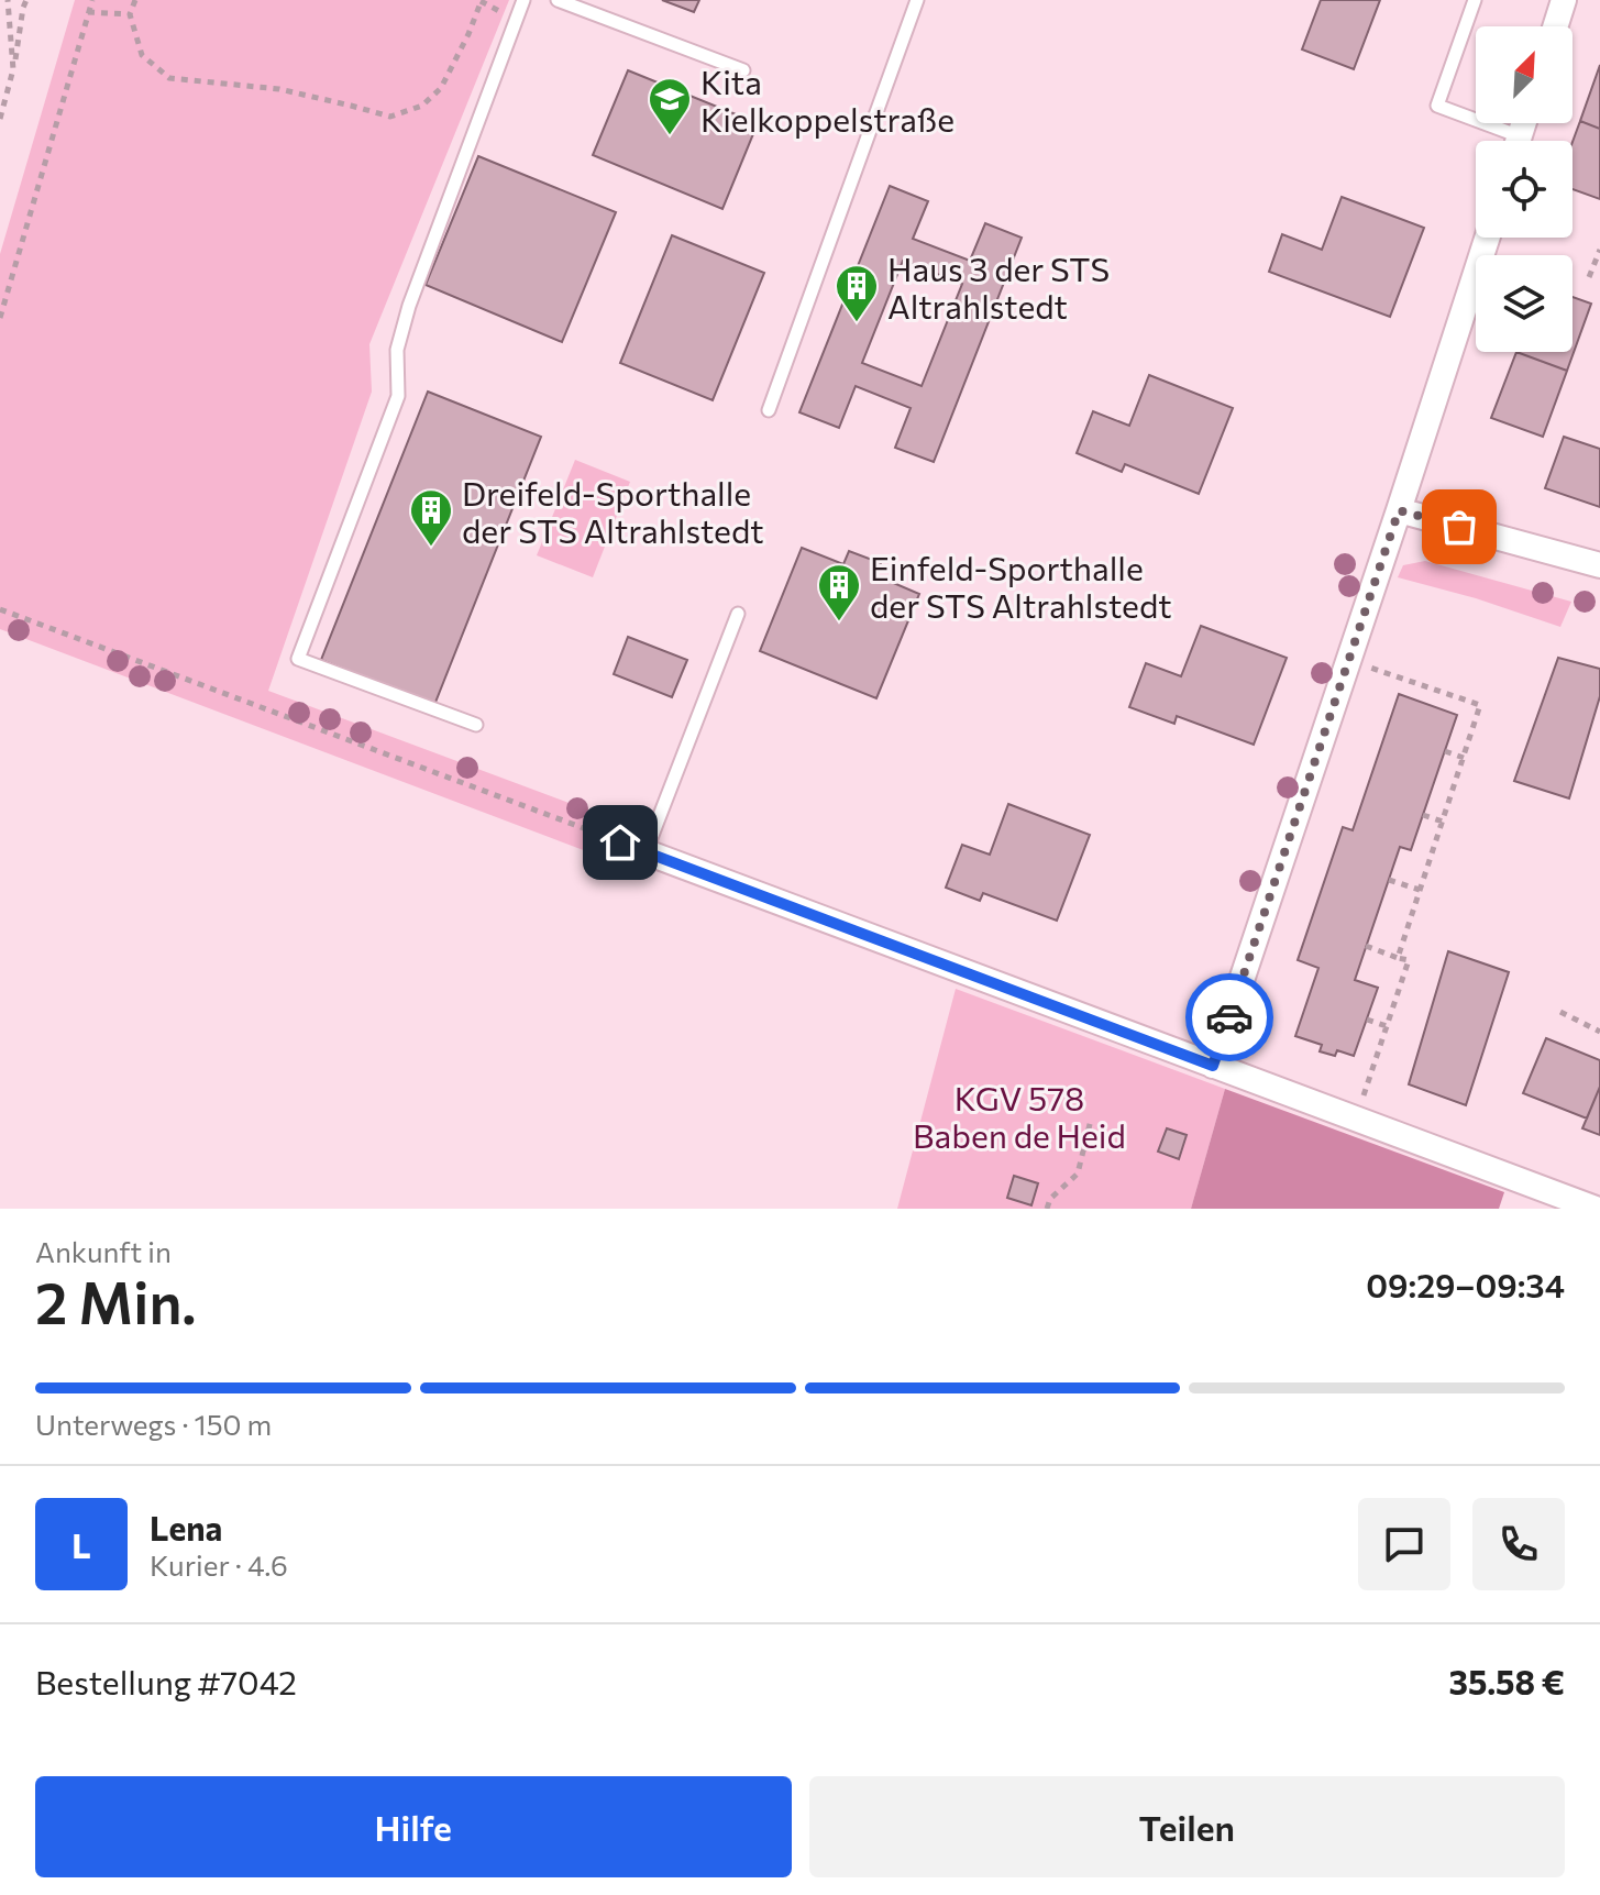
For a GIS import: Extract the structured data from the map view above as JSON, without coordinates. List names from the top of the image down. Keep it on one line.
{"parks":["KGV 578 Baben de Heid"],"places":{"school or university":["Kita Kielkoppelstraße"],"building":["Haus 3 der STS Altrahlstedt","Dreifeld-Sporthalle der STS Altrahlstedt","Einfeld-Sporthalle der STS Altrahlstedt"]},"north":"top right","page":{"heading":["2 Min.","Ankunft in","09:29–09:34"],"panel":["Lena","Kurier · 4.6","Bestellung #7042","35.58 €"],"bar":"Unterwegs · 150 m","round":"L","buttons":["Hilfe","Teilen"]}}
